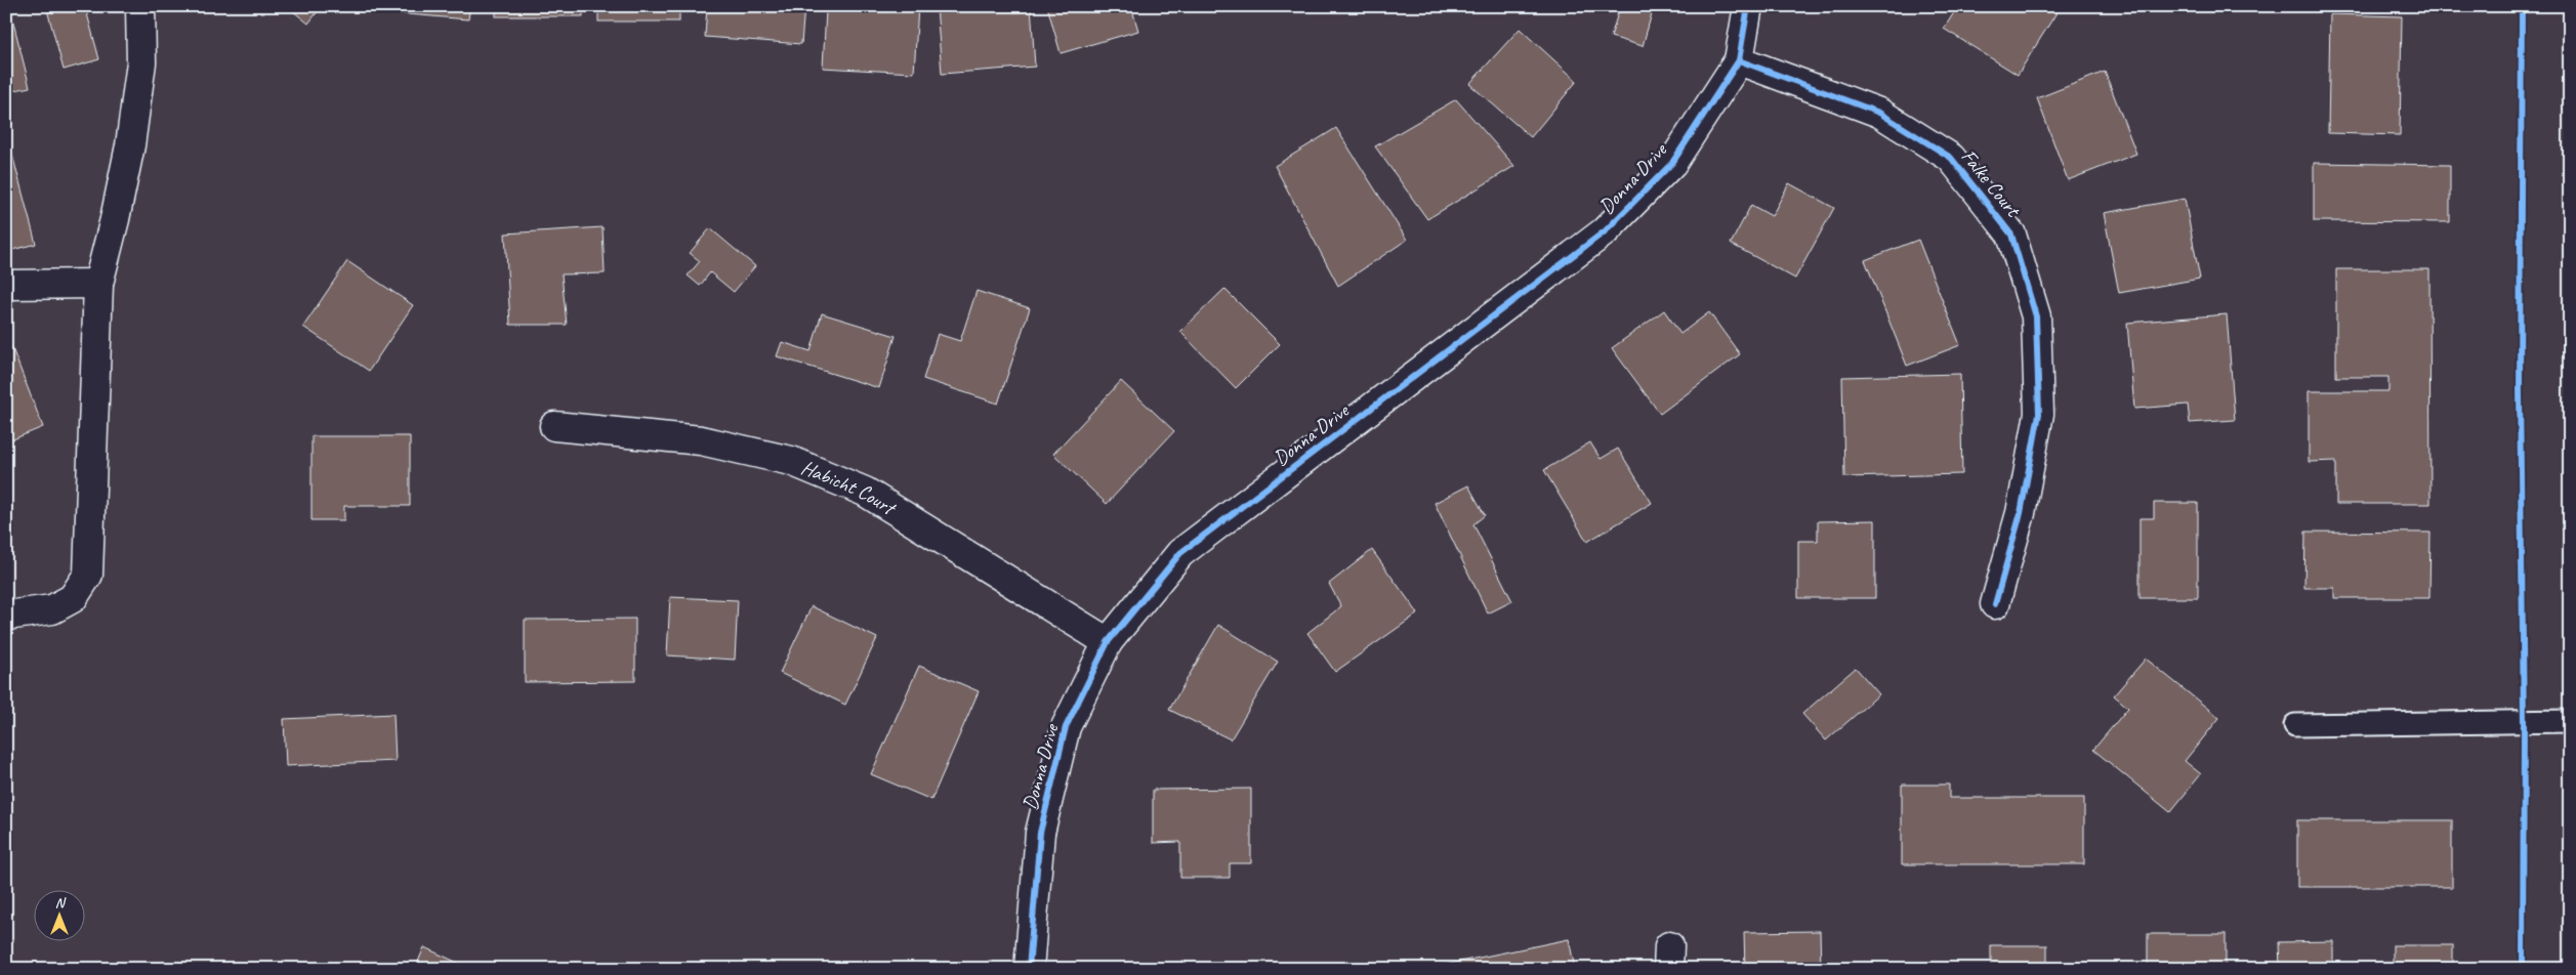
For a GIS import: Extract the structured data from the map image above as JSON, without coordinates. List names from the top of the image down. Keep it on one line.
{"streets":{"street":["Donna Drive","Falke Court","Habicht Court"]},"crossings":[["Donna Drive","Falke Court"],["Donna Drive","Habicht Court"]],"north":"top"}
